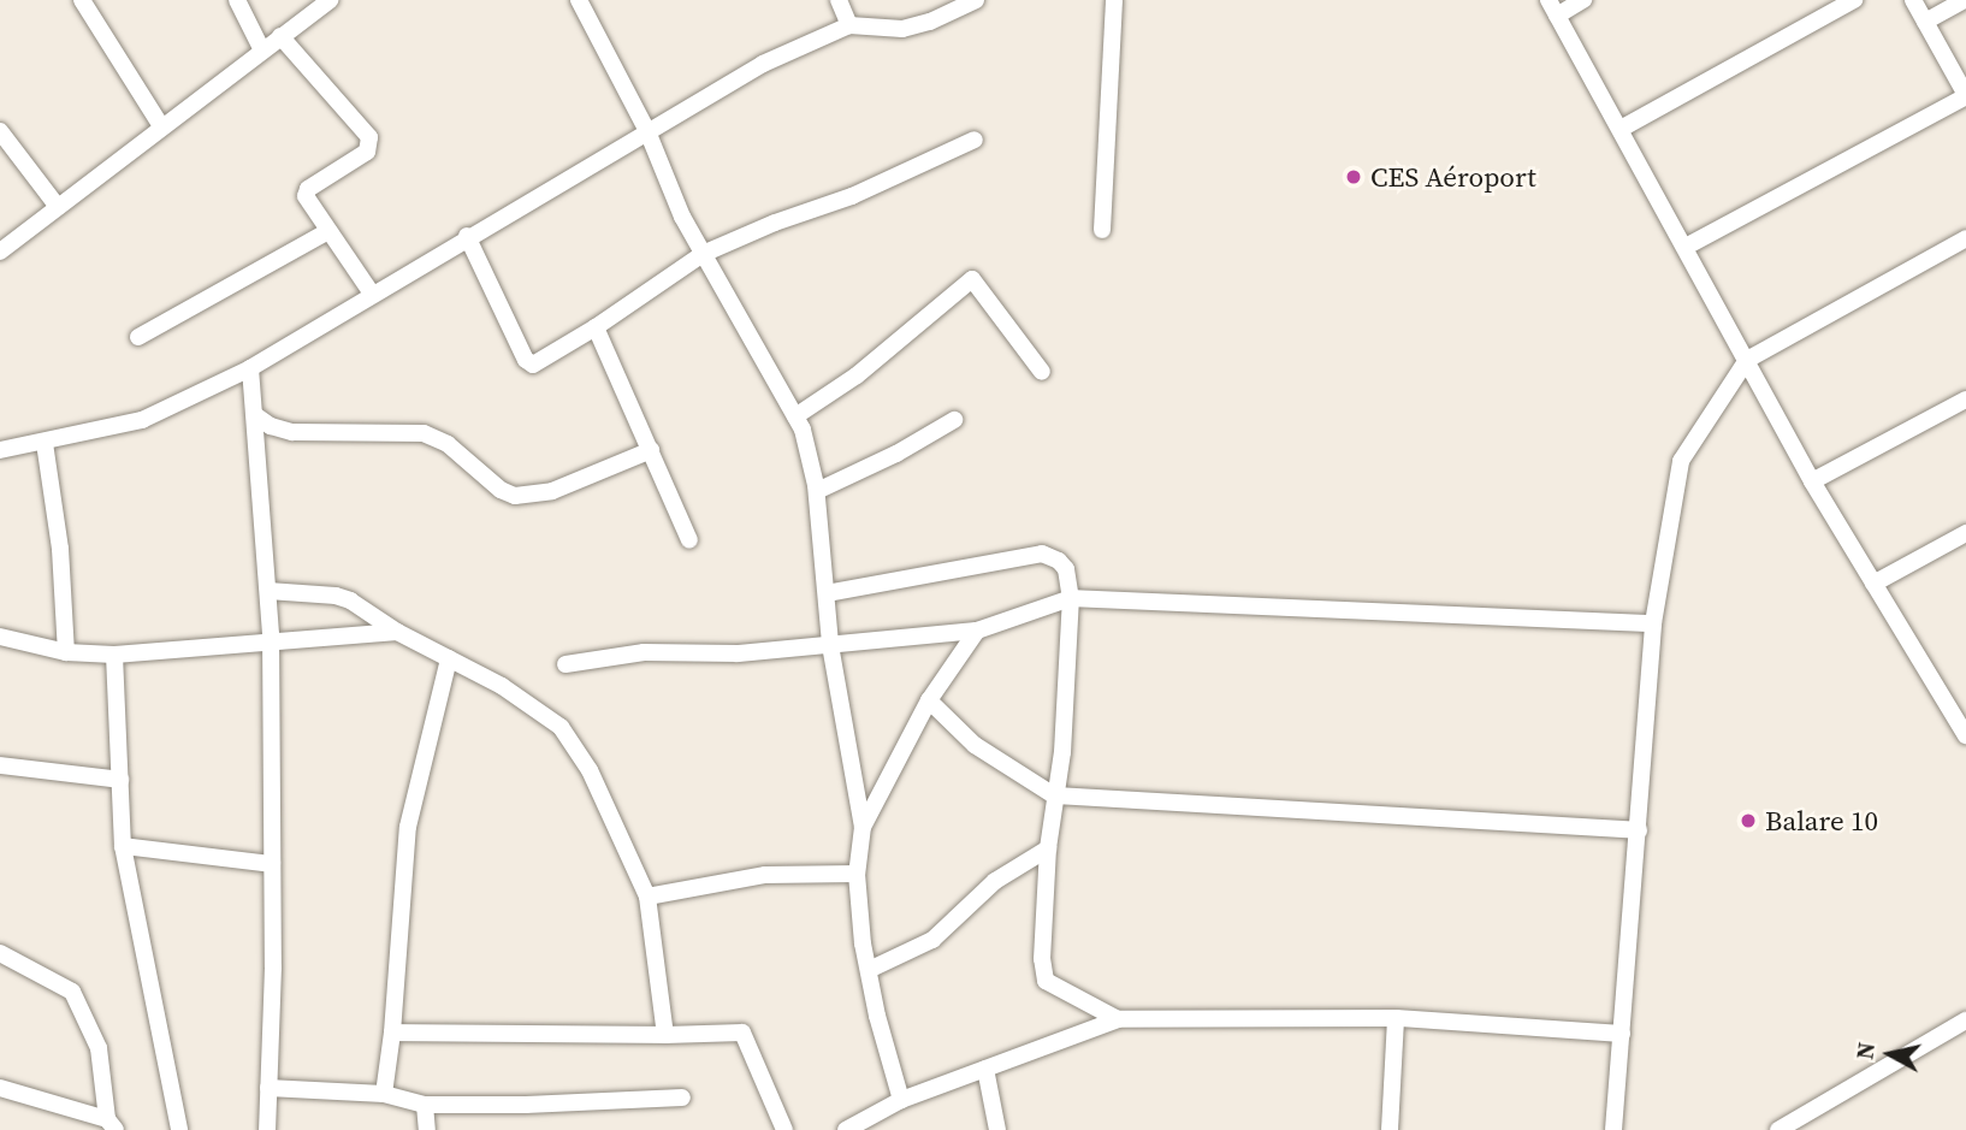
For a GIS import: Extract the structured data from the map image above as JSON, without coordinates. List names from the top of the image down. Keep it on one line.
{"places":["CES Aéroport","Balare 10"],"north":"left"}
